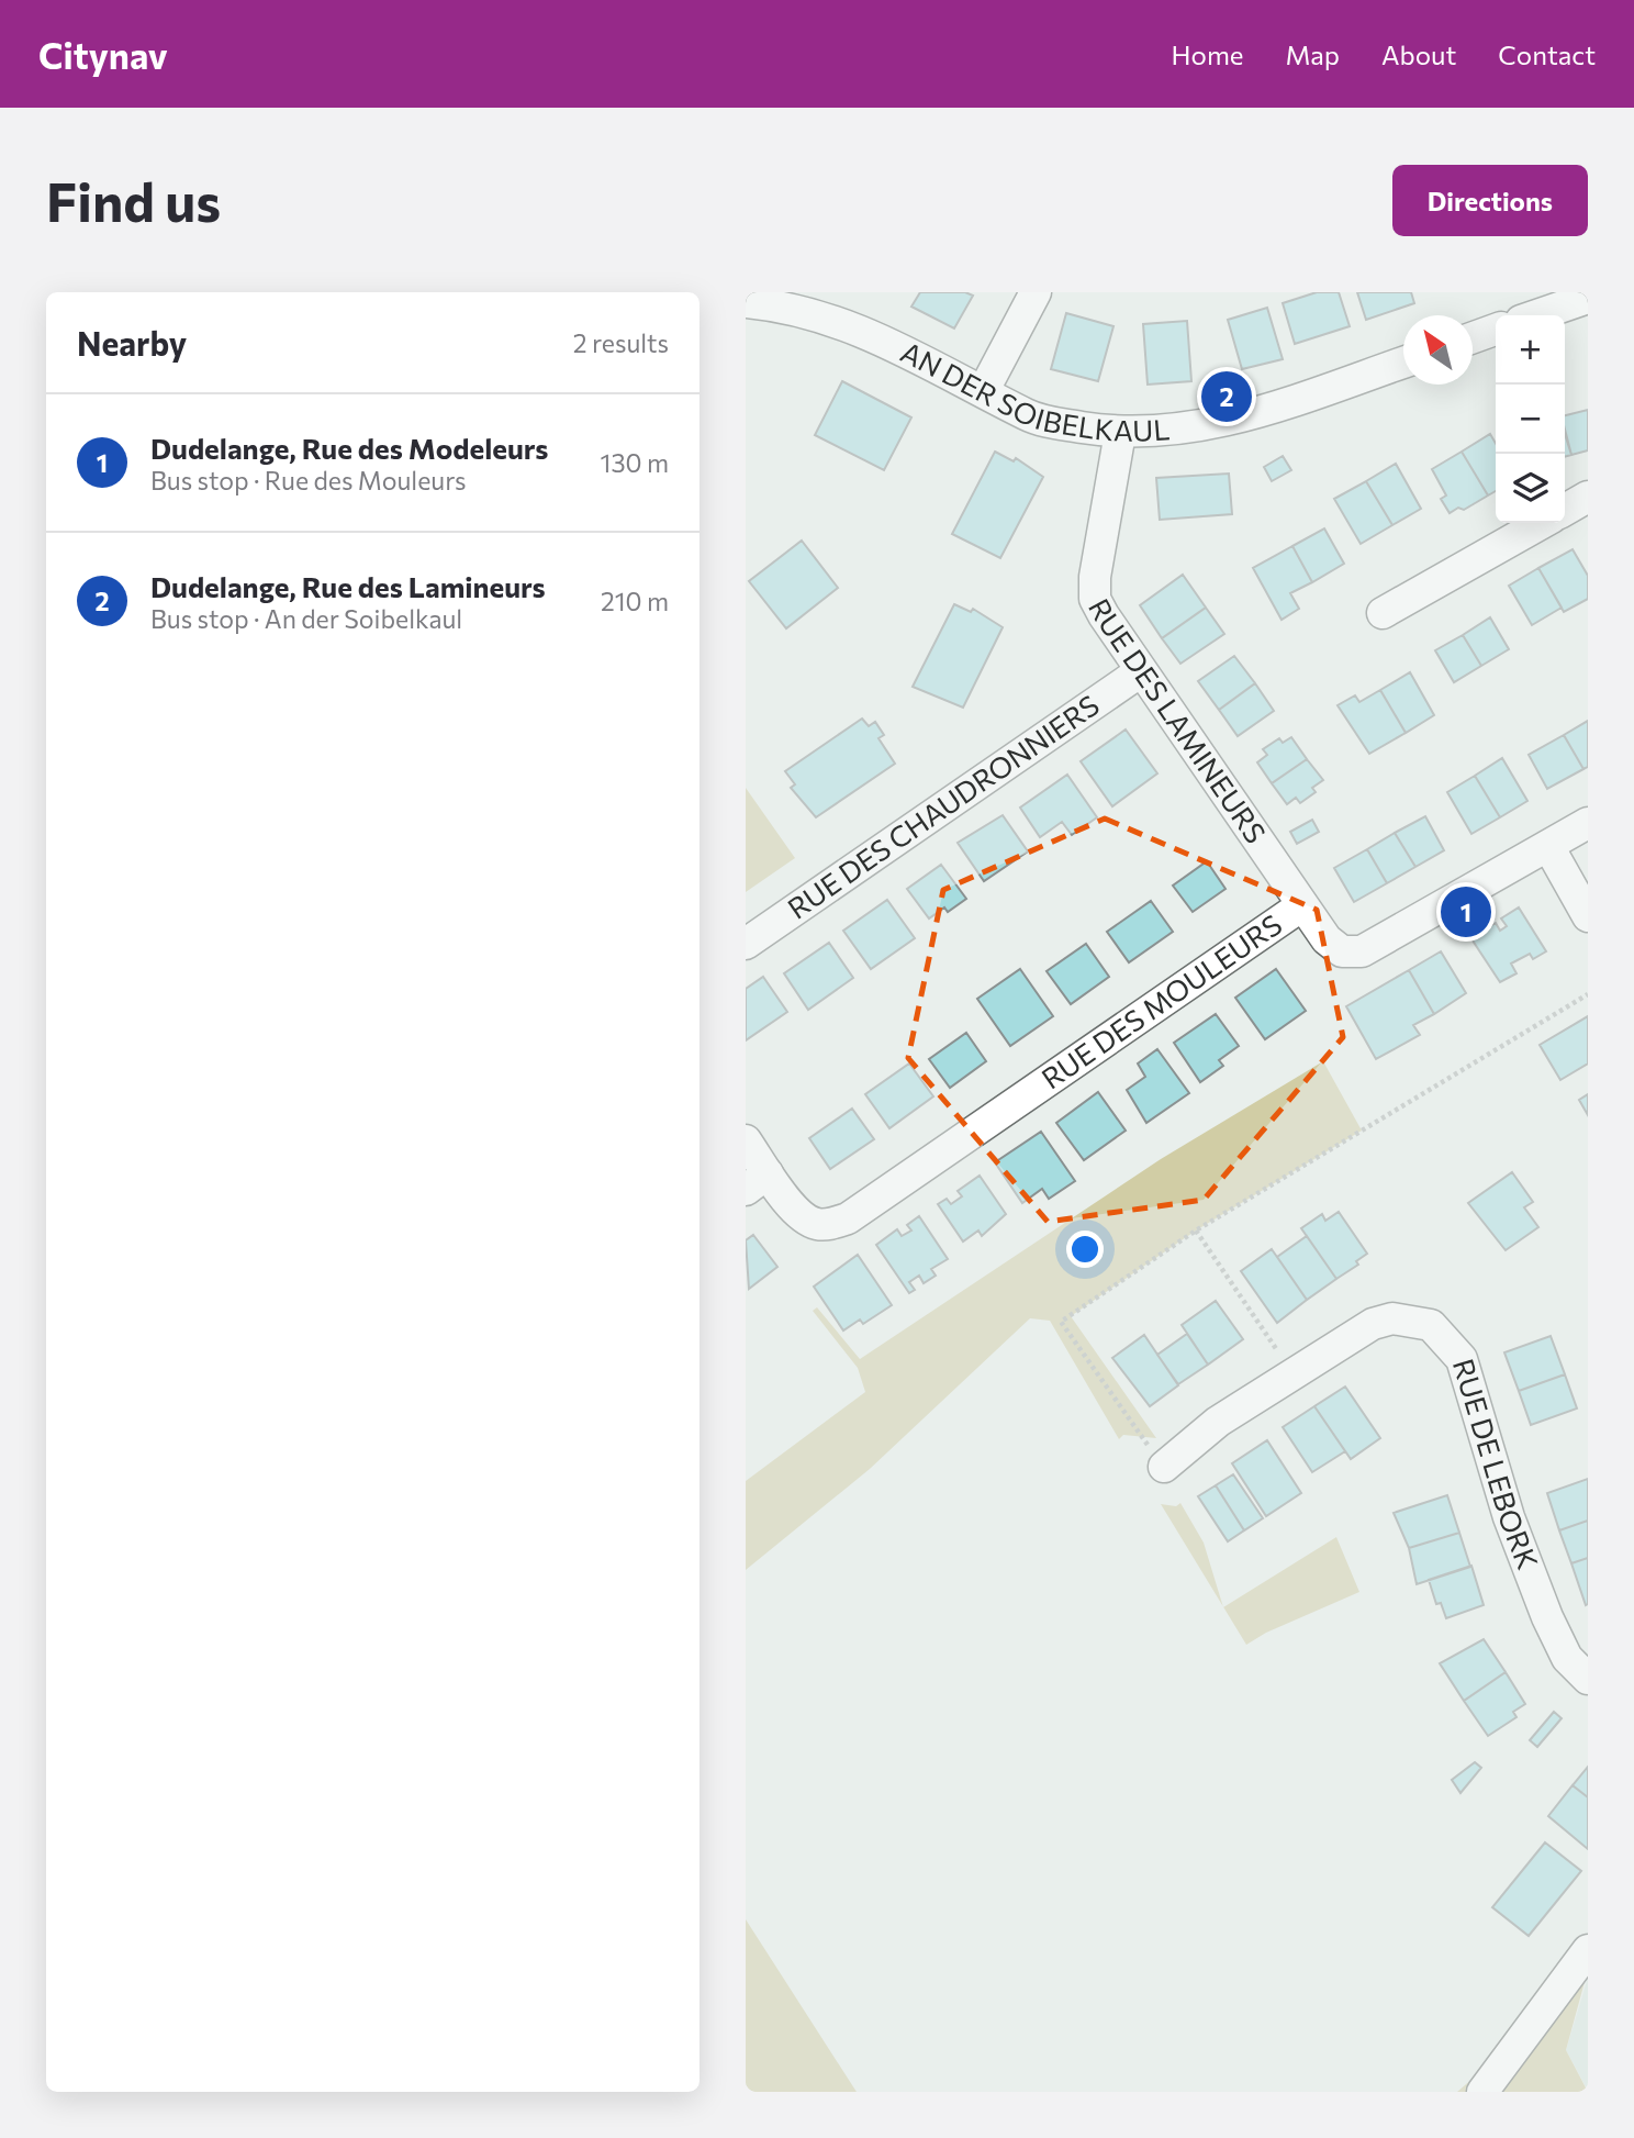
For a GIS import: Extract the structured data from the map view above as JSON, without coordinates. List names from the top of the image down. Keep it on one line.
{"streets":{"street":["AN DER SOIBELKAUL","RUE DES LAMINEURS","RUE DES CHAUDRONNIERS","RUE DES MOULEURS","RUE DE LEBORK"]},"crossings":[["AN DER SOIBELKAUL","RUE DES LAMINEURS"],["RUE DES LAMINEURS","RUE DES CHAUDRONNIERS"],["RUE DES LAMINEURS","RUE DES MOULEURS"]],"north":"top left","page":{"header":"Citynav","nav":["Home","Map","About","Contact"],"buttons":"Directions","title":"Find us","heading":["Nearby","2 results"],"map_buttons":["+","−"],"pins":["2","1"],"list":[{"mark":"1","name":"Dudelange, Rue des Modeleurs","note":"Bus stop · Rue des Mouleurs","value":"130 m"},{"mark":"2","name":"Dudelange, Rue des Lamineurs","note":"Bus stop · An der Soibelkaul","value":"210 m"}]}}
